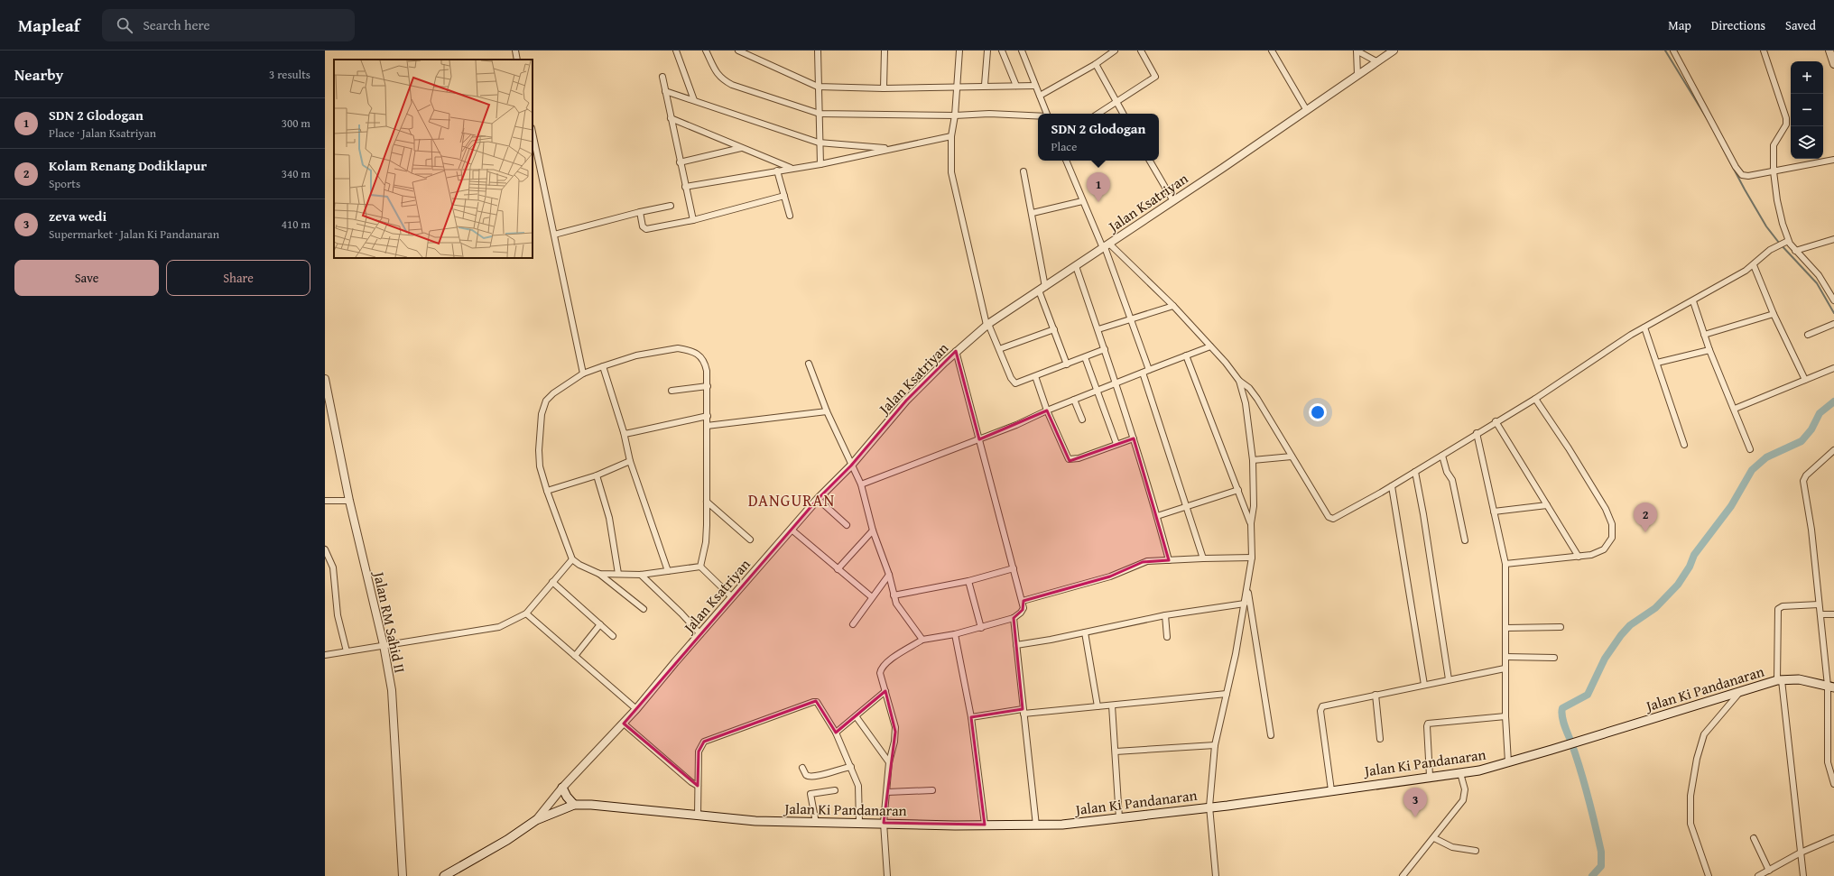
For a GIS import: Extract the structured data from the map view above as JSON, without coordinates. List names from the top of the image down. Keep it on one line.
{"streets":{"main road":["Jalan Ki Pandanaran"],"street":["Jalan Ksatriyan","Jalan RM Sahid II"]},"crossings":[["Jalan Ksatriyan","Jalan Ki Pandanaran"]],"districts":["DANGURAN"],"page":{"header":"Mapleaf","search":"Search here","nav":["Map","Directions","Saved"],"heading":["Nearby","3 results"],"map_buttons":["+","−"],"list":[{"mark":"1","name":"SDN 2 Glodogan","note":"Place · Jalan Ksatriyan","value":"300 m"},{"mark":"2","name":"Kolam Renang Dodiklapur","note":"Sports","value":"340 m"},{"mark":"3","name":"zeva wedi","note":"Supermarket · Jalan Ki Pandanaran","value":"410 m"}],"popup":["SDN 2 Glodogan","Place"],"pins":["1","2","3"],"buttons":["Save","Share"]}}
